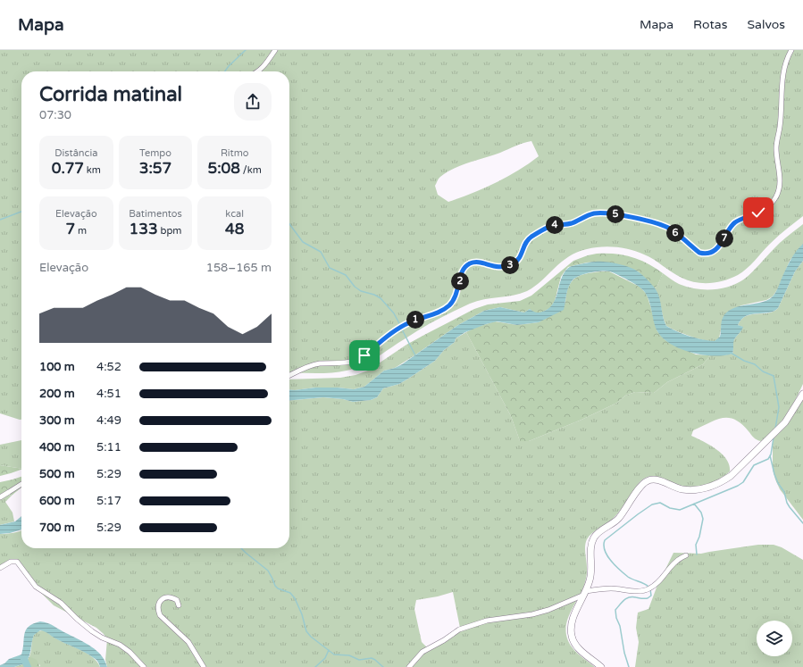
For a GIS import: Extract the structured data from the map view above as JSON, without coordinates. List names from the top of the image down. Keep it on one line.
{"page":{"header":"Mapa","nav":["Mapa","Rotas","Salvos"],"heading":["Corrida matinal","07:30"],"stats":[["Distância","0.77 km"],["Tempo","3:57"],["Ritmo","5:08 /km"],["Elevação","7 m"],["Batimentos","133 bpm"],["kcal","48"]],"pins":["5","4","6","7","3","2","1"],"chart":["Elevação","158–165 m"],"list":[{"name":"100 m","note":"4:52"},{"name":"200 m","note":"4:51"},{"name":"300 m","note":"4:49"},{"name":"400 m","note":"5:11"},{"name":"500 m","note":"5:29"},{"name":"600 m","note":"5:17"},{"name":"700 m","note":"5:29"}]}}
